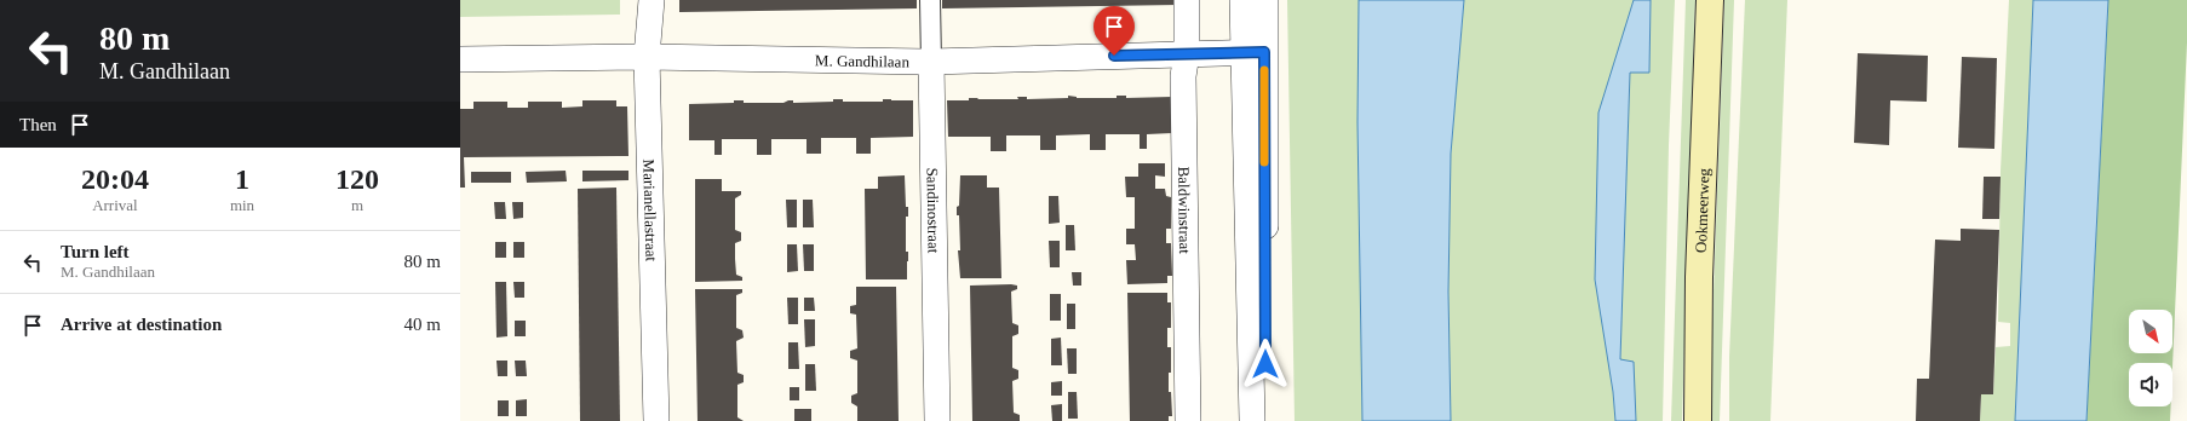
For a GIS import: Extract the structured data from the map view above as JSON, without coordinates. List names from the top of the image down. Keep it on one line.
{"streets":{"main road":["Ookmeerweg"],"street":["M. Gandhilaan","Marianellastraat","Sandinostraat","Baldwinstraat"]},"crossings":[["M. Gandhilaan","Marianellastraat"],["M. Gandhilaan","Sandinostraat"],["M. Gandhilaan","Baldwinstraat"]],"north":"bottom right","page":{"turn":["80 m","M. Gandhilaan"],"then":"Then","eta":["20:04","Arrival","1","min","120","m"],"list":[{"name":"Turn left","note":"M. Gandhilaan","value":"80 m"},{"name":"Arrive at destination","value":"40 m"}]}}
